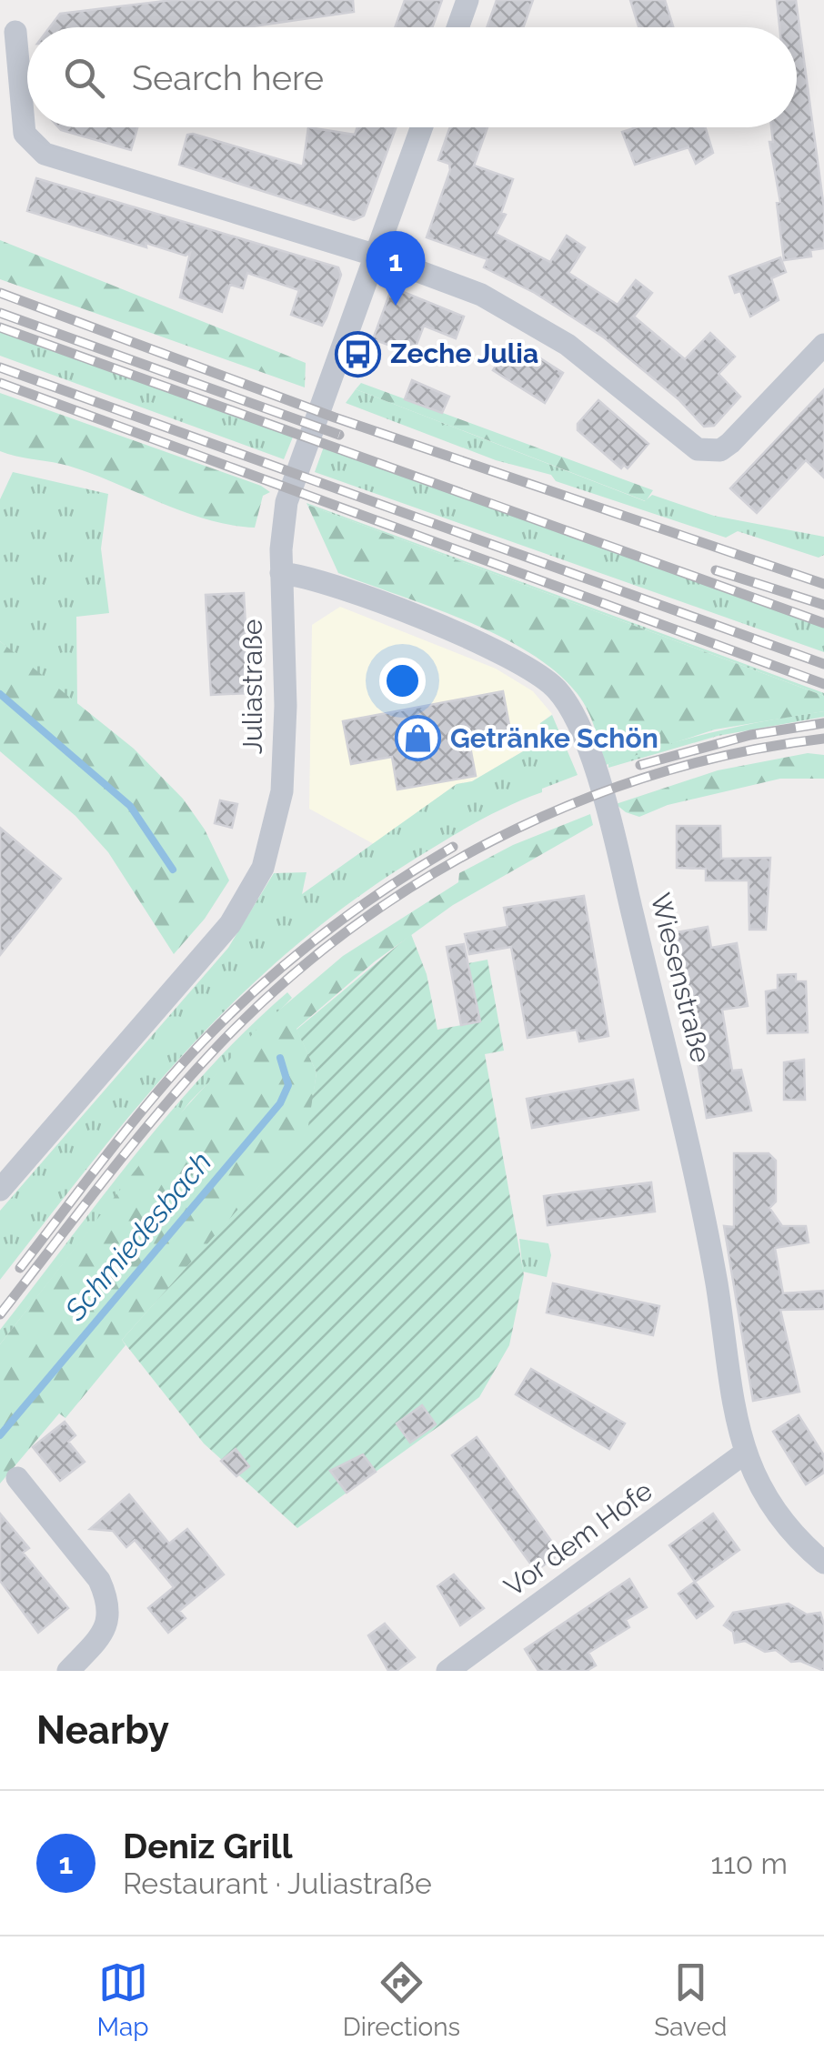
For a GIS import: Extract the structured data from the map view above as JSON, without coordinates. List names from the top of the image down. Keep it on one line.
{"streets":{"street":["Juliastraße","Wiesenstraße","Vor dem Hofe"]},"crossings":[["Juliastraße","Wiesenstraße"],["Wiesenstraße","Vor dem Hofe"]],"water":["Schmiedesbach"],"places":{"bus stop":["Zeche Julia"],"shop":["Getränke Schön"]},"page":{"search":"Search here","pins":"1","heading":"Nearby","list":[{"mark":"1","name":"Deniz Grill","note":"Restaurant · Juliastraße","value":"110 m"}],"nav":["Map","Directions","Saved"]}}
